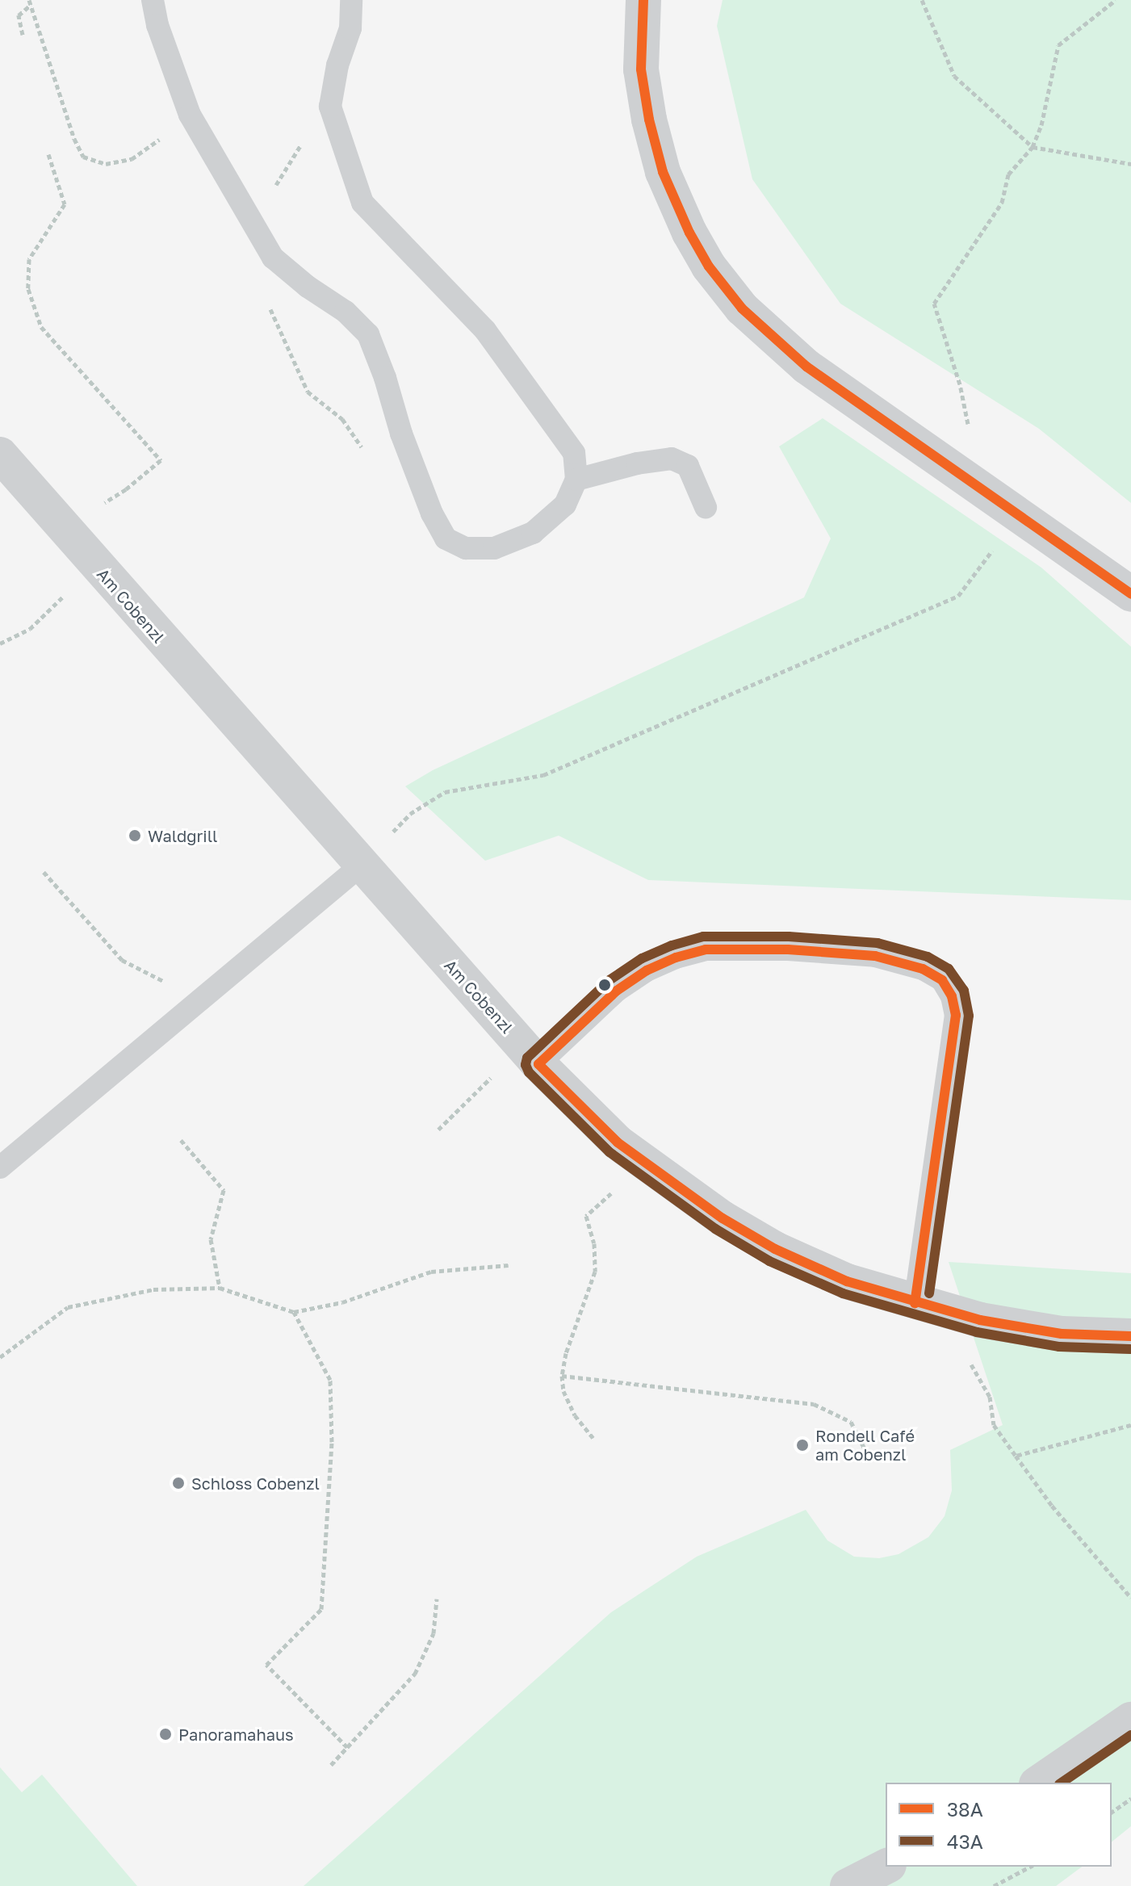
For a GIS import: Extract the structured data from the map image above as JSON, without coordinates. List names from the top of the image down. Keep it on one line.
{"streets":{"street":["Am Cobenzl"]},"places":["Waldgrill","Rondell Café am Cobenzl","Schloss Cobenzl","Panoramahaus"],"lines":["transit line 38A","transit line 43A"],"legend":["38A","43A"]}
